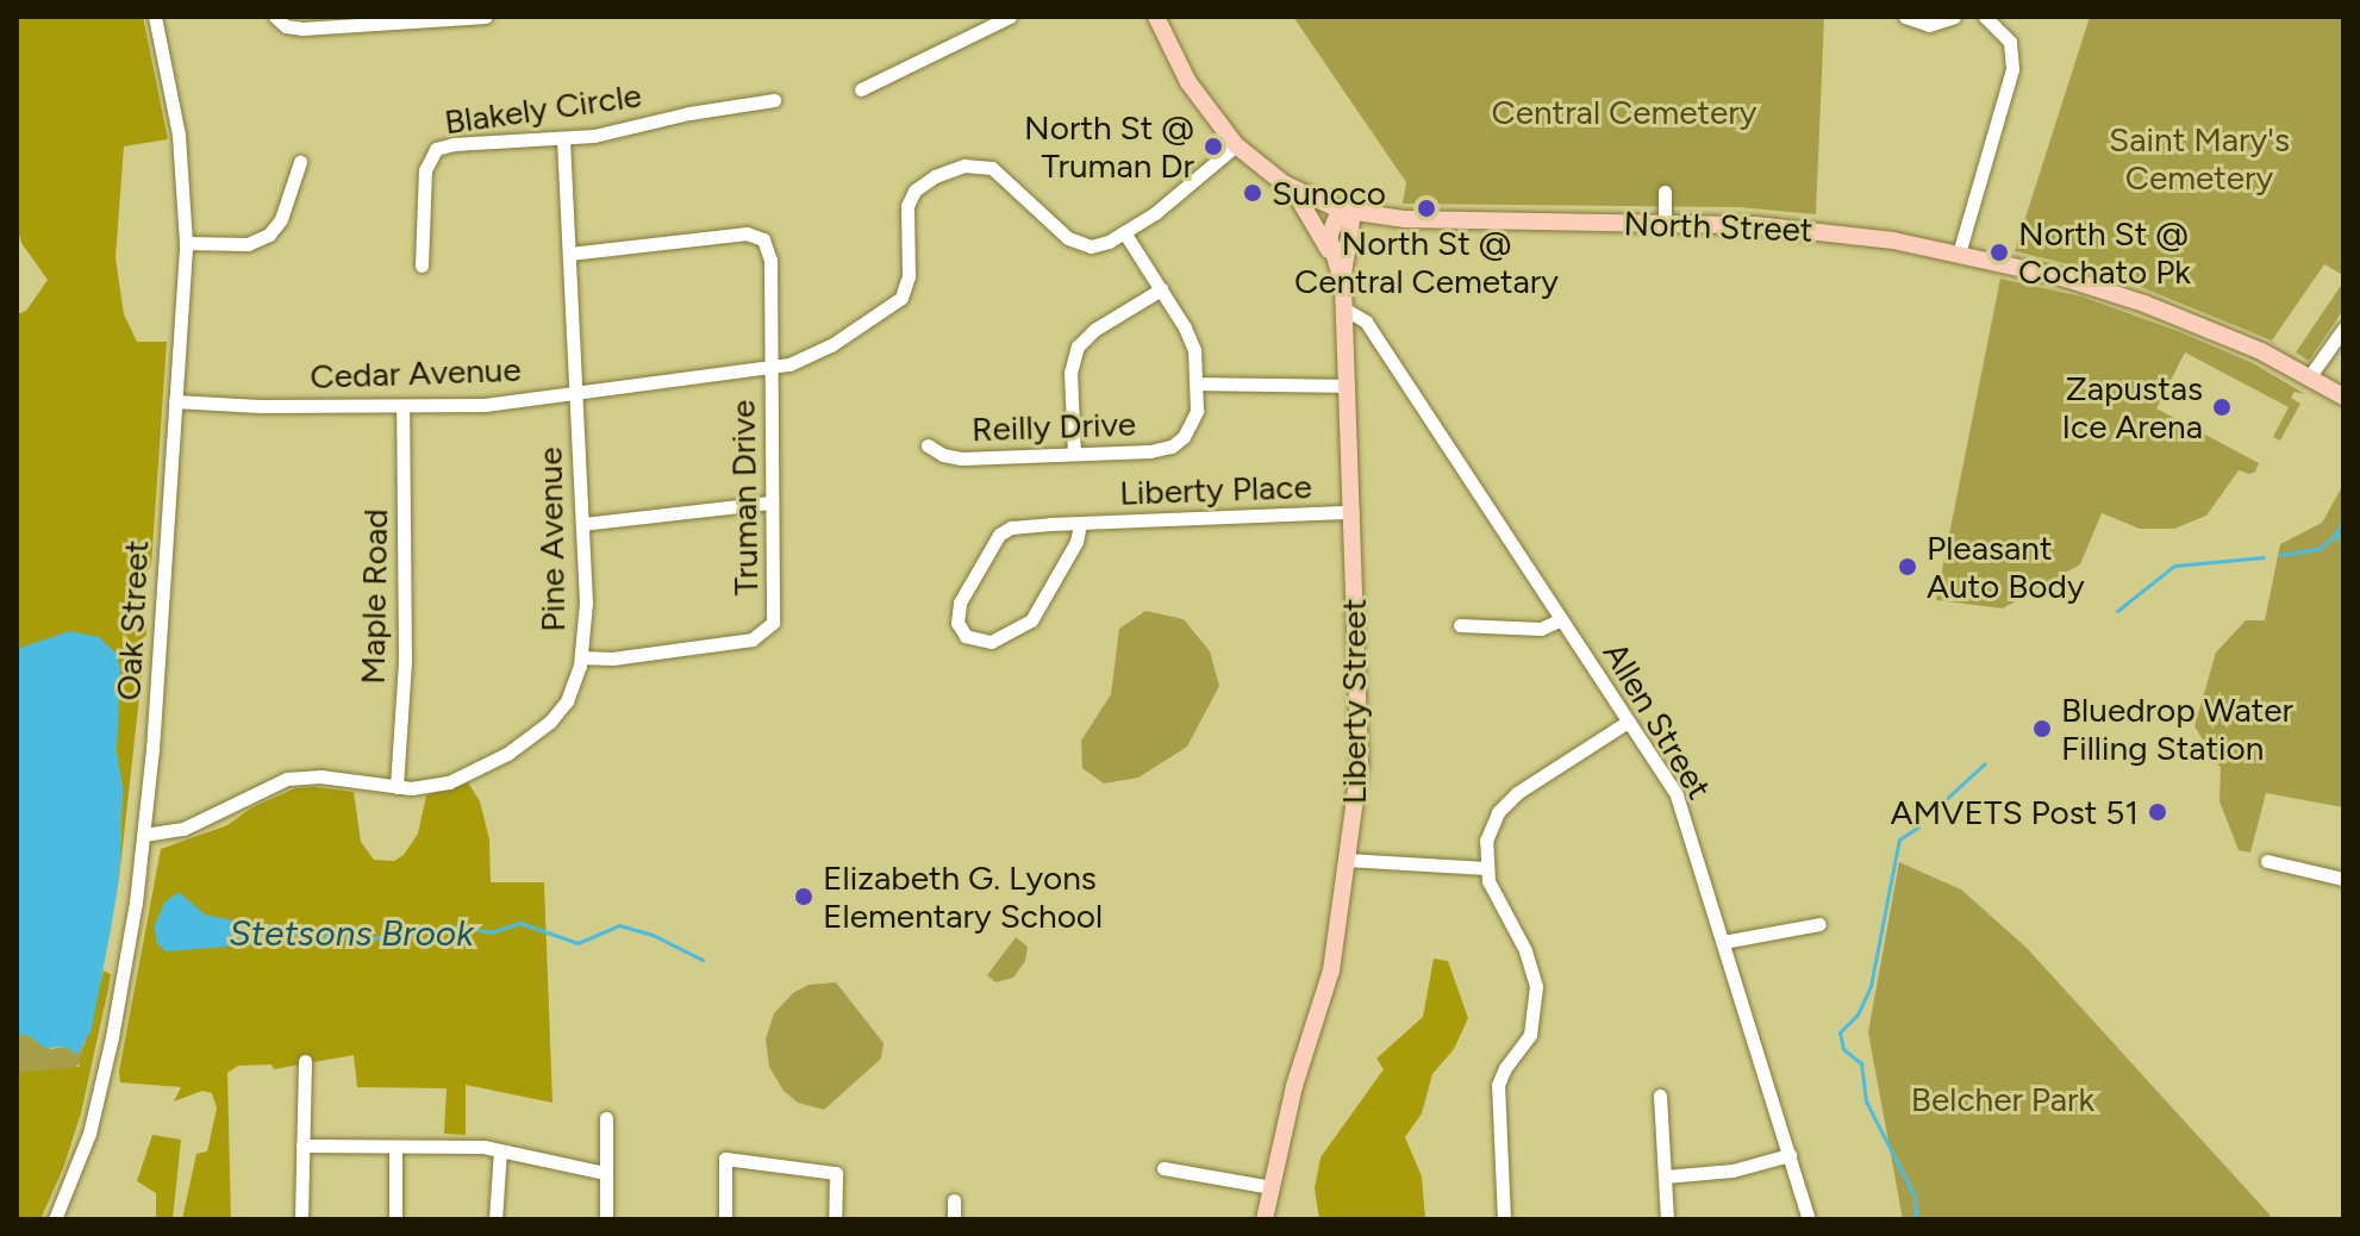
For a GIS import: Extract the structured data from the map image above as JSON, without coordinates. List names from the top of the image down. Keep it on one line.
{"streets":{"main road":["North Street","Liberty Street"],"street":["Blakely Circle","Cedar Avenue","Reilly Drive","Liberty Place","Truman Drive","Pine Avenue","Maple Road","Oak Street","Allen Street"]},"crossings":[["Blakely Circle","Pine Avenue"],["North Street","Truman Drive"],["North Street","Liberty Street"],["Cedar Avenue","Truman Drive"],["Cedar Avenue","Pine Avenue"],["Cedar Avenue","Maple Road"],["Cedar Avenue","Oak Street"],["Reilly Drive","Truman Drive"],["Liberty Place","Liberty Street"],["Truman Drive","Pine Avenue"],["Pine Avenue","Maple Road"],["Pine Avenue","Oak Street"],["Liberty Street","Allen Street"]],"water":["Stetsons Brook"],"parks":["Central Cemetery","Saint Mary's Cemetery","Belcher Park"],"places":["North St @ Truman Dr","Sunoco","North St @ Central Cemetary","North St @ Cochato Pk","Zapustas Ice Arena","Pleasant Auto Body","Bluedrop Water Filling Station","AMVETS Post 51","Elizabeth G. Lyons Elementary School"]}
